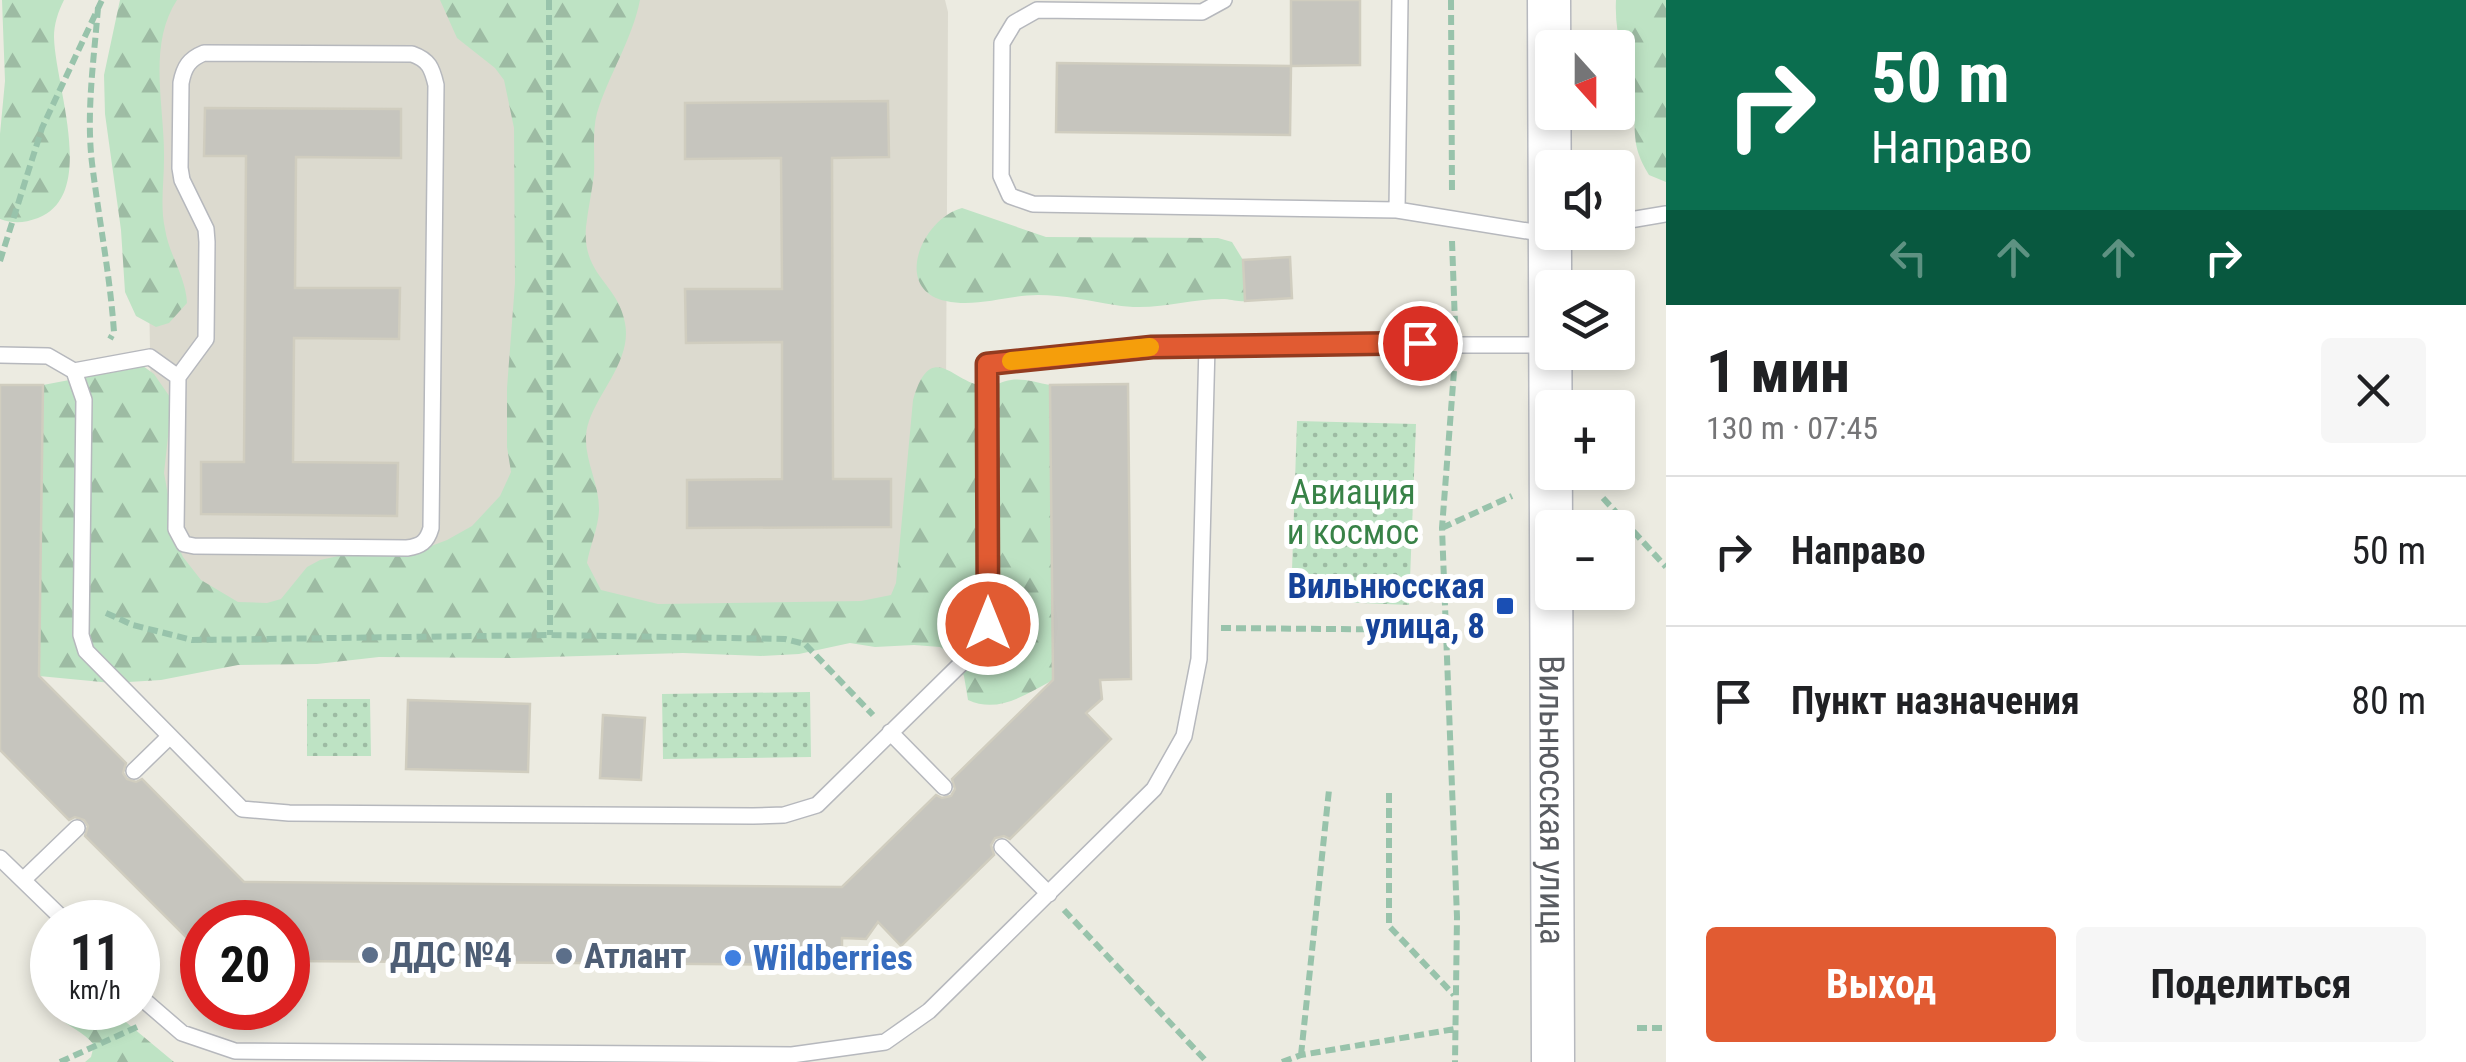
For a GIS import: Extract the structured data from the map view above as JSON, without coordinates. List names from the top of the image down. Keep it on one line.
{"streets":{"street":["Вильнюсская улица"]},"parks":["Авиация и космос"],"places":{"transit":["Вильнюсская улица, 8"],"other":["ДДС №4","Атлант","Wildberries"]},"north":"bottom","page":{"turn":["50 m","Направо"],"map_buttons":["+","−"],"heading":["1 мин","130 m · 07:45"],"list":[{"name":"Направо","value":"50 m"},{"name":"Пункт назначения","value":"80 m"}],"speed":"11 km/h","limit":"20","buttons":["Выход","Поделиться"]}}
